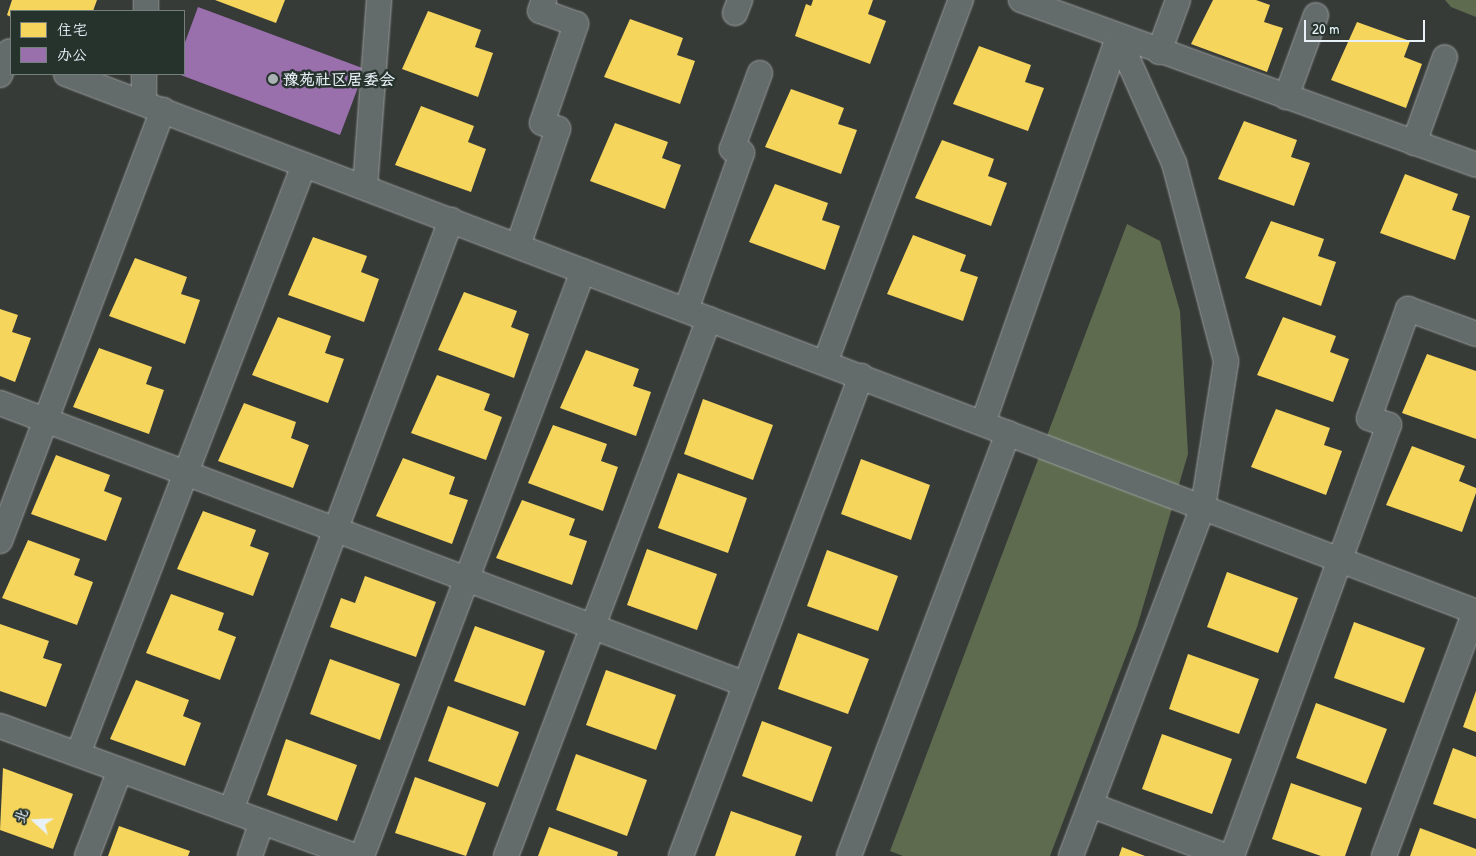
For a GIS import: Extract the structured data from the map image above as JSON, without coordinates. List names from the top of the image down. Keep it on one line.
{"places":["豫苑社区居委会"],"legend":["住宅","办公"],"scale_bar":"20 m","north":"left"}
